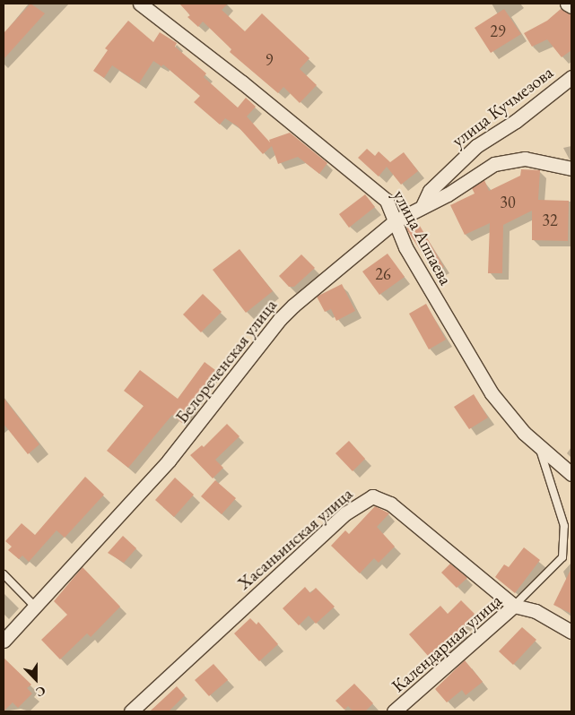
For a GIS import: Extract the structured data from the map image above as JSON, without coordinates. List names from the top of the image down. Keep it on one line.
{"streets":{"street":["улица Кучмезова","улица Аппаева","Белореченская улица","Хасаньинская улица","Календарная улица"]},"crossings":[["улица Кучмезова","Белореченская улица"],["улица Аппаева","Белореченская улица"],["Хасаньинская улица","Календарная улица"]],"house_numbers":["29","9","30","32","26"],"north":"bottom"}
